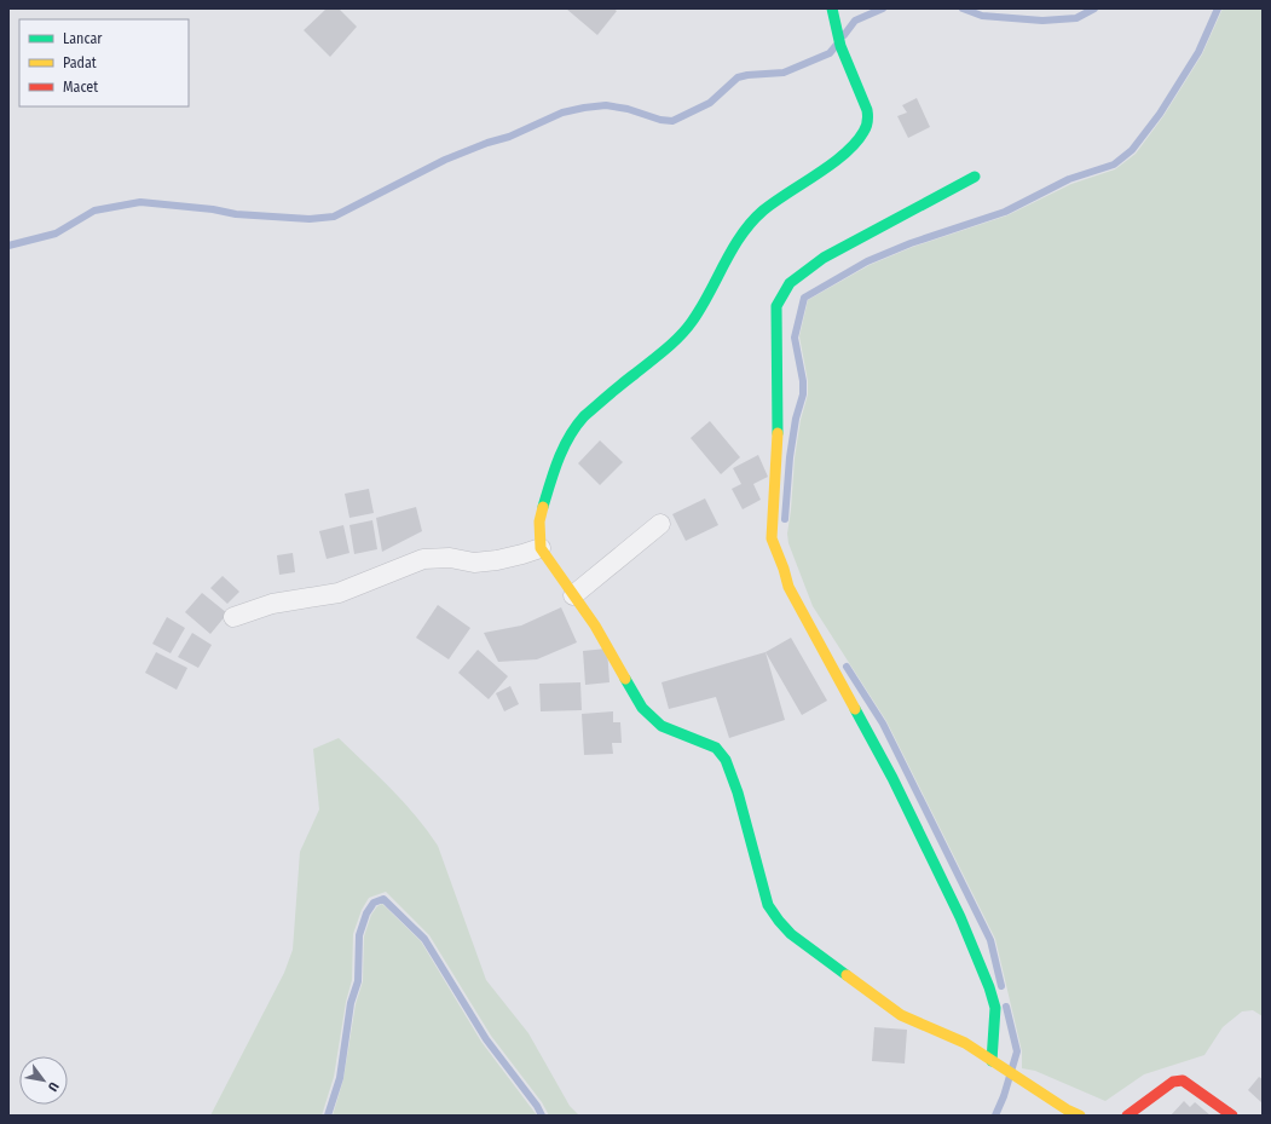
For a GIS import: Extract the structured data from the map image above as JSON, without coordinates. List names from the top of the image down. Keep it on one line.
{"legend":["Lancar","Padat","Macet"],"north":"bottom right"}
